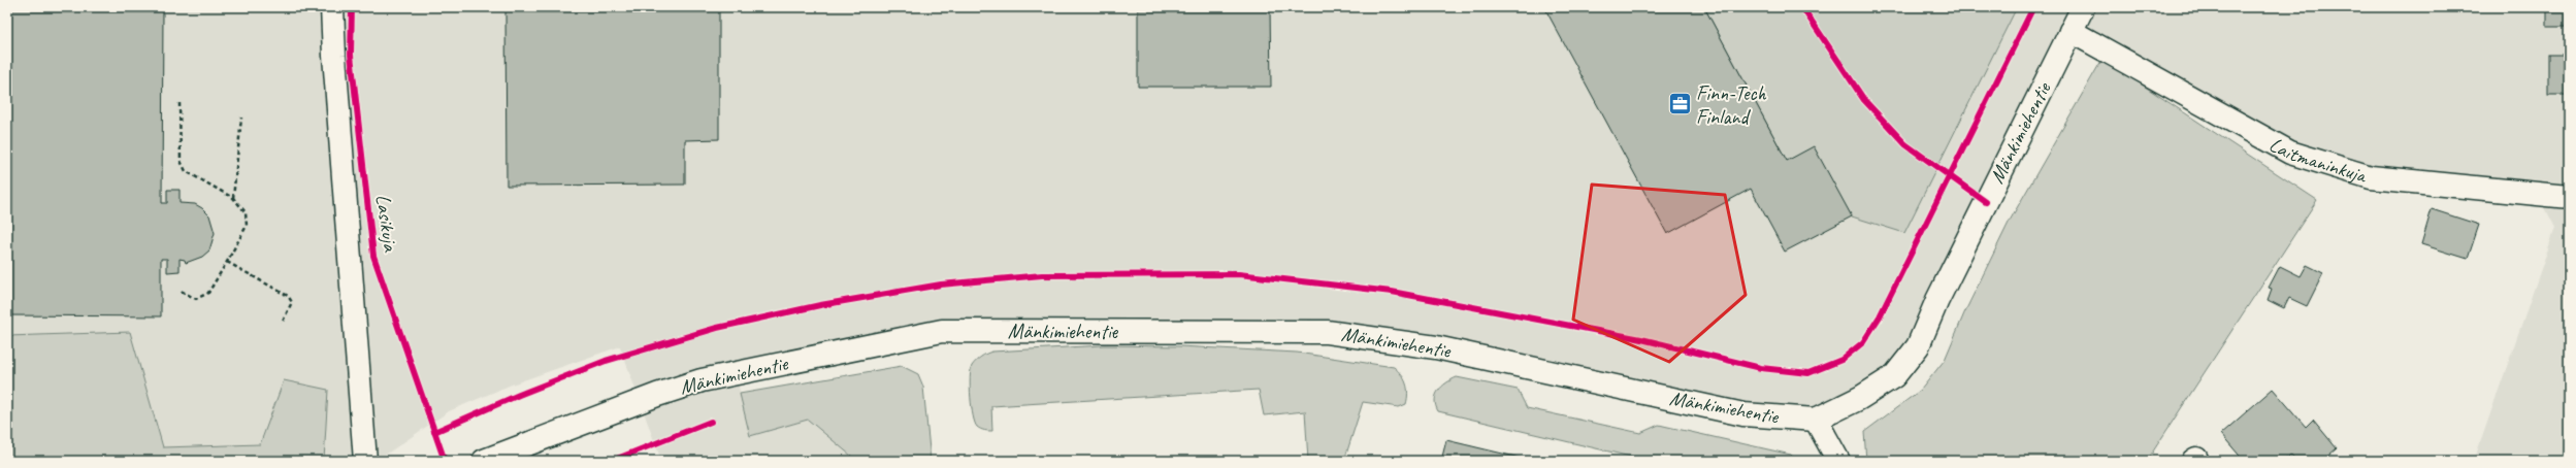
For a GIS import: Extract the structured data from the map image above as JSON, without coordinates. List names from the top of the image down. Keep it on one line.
{"streets":{"street":["Mänkimiehentie","Laitmaninkuja","Lasikuja"]},"crossings":[["Mänkimiehentie","Laitmaninkuja"]],"places":{"office":["Finn-Tech Finland"]}}
